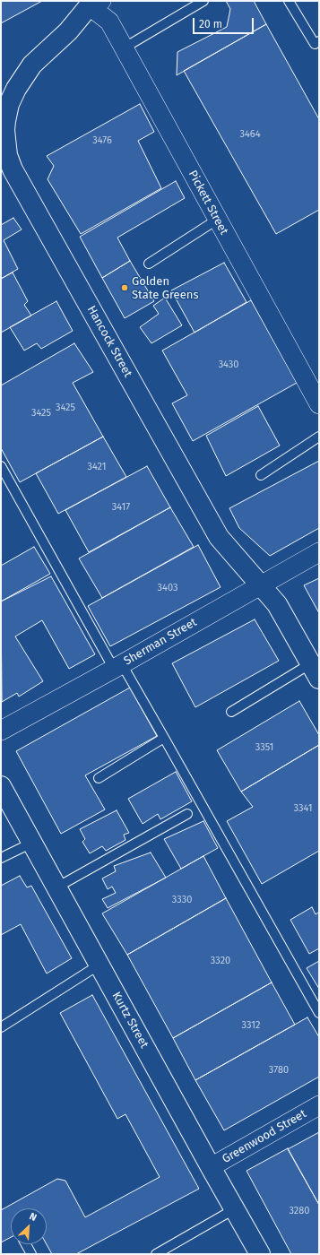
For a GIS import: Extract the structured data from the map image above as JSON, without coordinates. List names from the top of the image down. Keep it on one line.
{"streets":{"street":["Pickett Street","Hancock Street","Sherman Street","Kurtz Street","Greenwood Street"]},"crossings":[["Pickett Street","Hancock Street"],["Hancock Street","Sherman Street"],["Kurtz Street","Greenwood Street"]],"places":["Golden State Greens"],"house_numbers":["3464","3476","3430","3425","3425","3421","3417","3403","3351","3341","3330","3320","3312","3780","3280"],"scale_bar":"20 m","north":"top right"}
